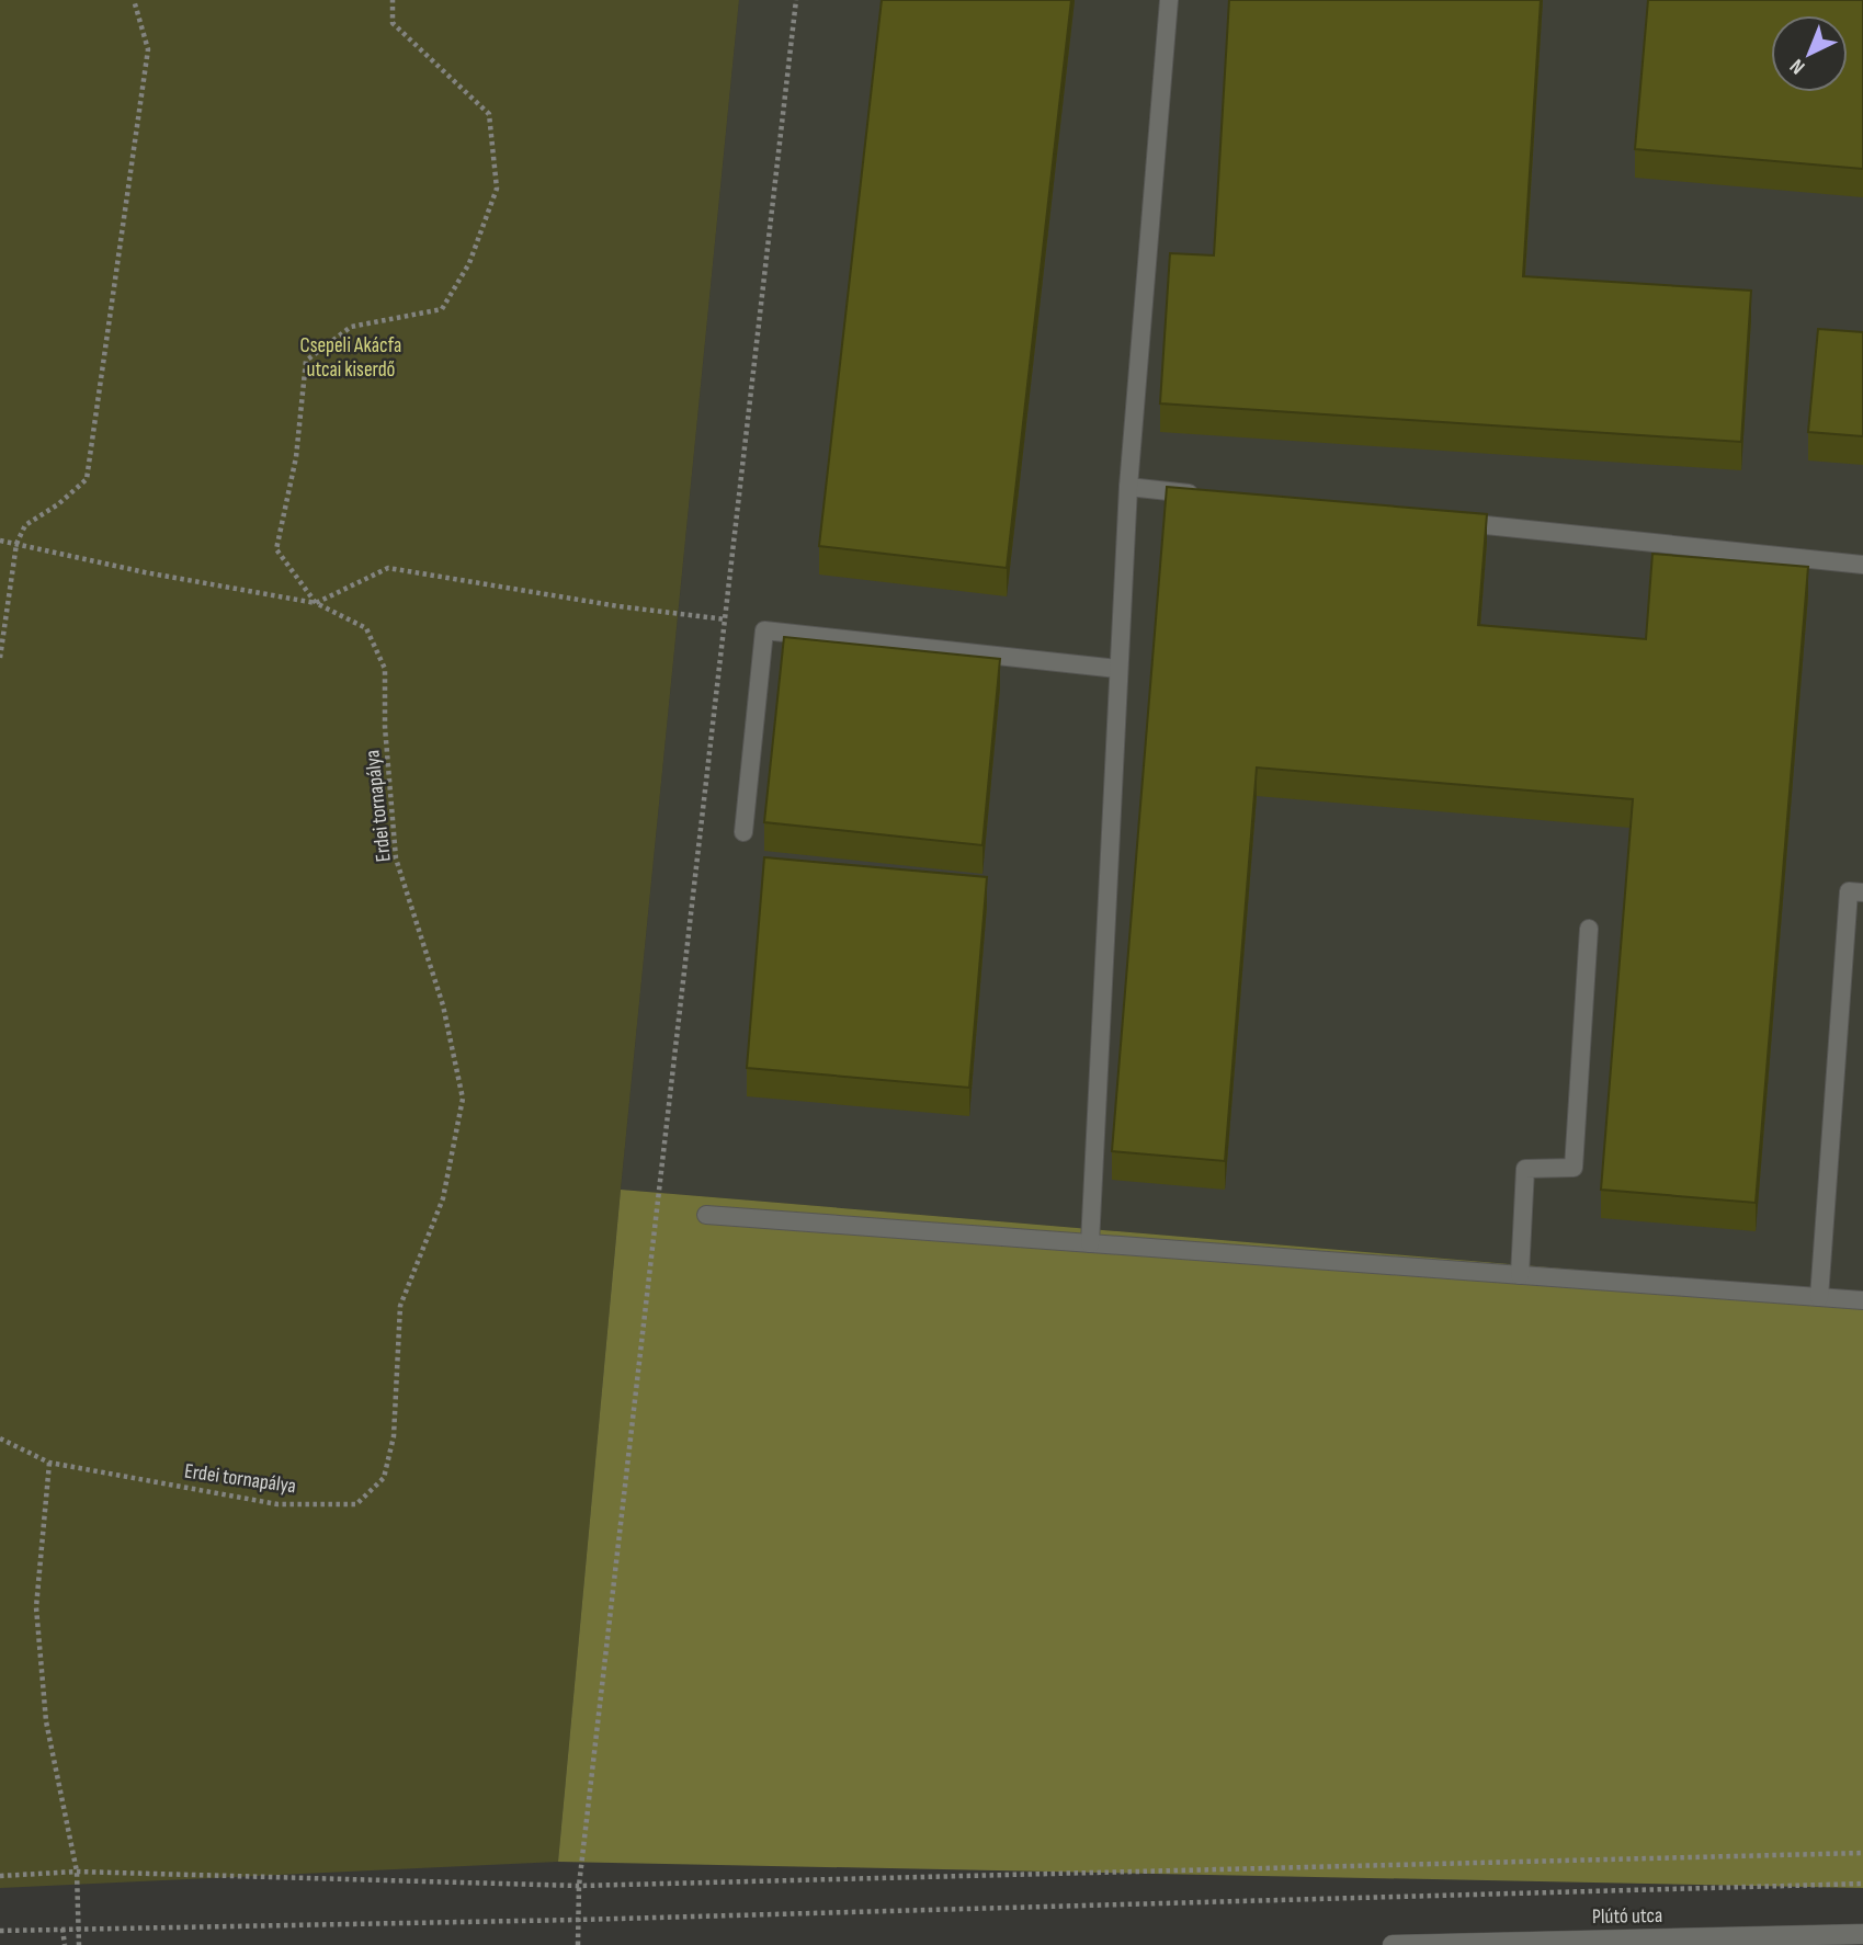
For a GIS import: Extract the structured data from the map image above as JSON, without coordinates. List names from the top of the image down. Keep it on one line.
{"streets":{"street":["Plútó utca"],"path":["Erdei tornapálya"]},"parks":["Csepeli Akácfa utcai kiserdő"],"north":"bottom left"}
